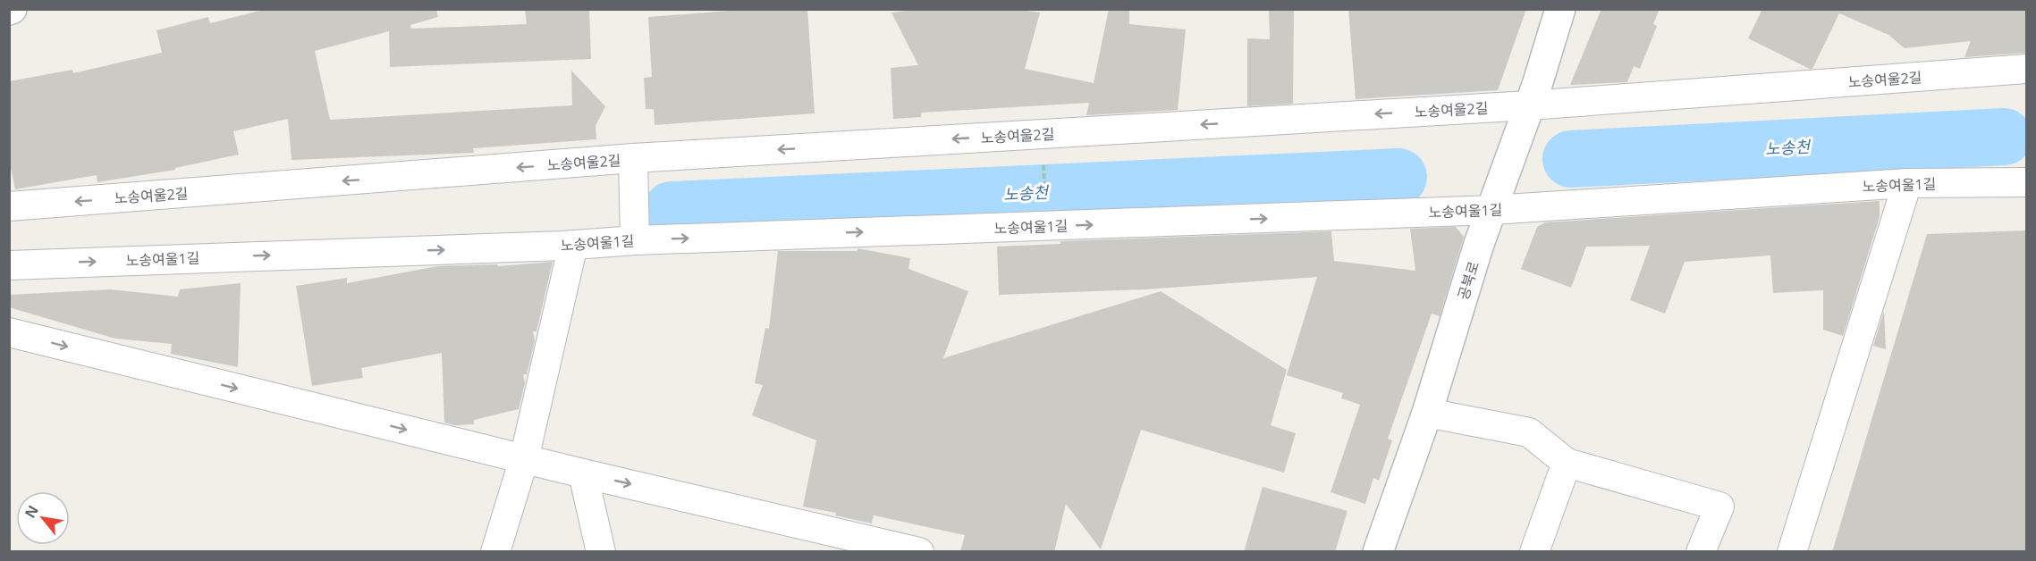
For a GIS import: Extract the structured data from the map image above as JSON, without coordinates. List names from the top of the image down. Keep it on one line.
{"streets":{"street":["노송여울2길","노송여울1길","공북로"]},"crossings":[["노송여울2길","공북로"],["노송여울1길","공북로"]],"one_way":["노송여울2길"],"water":["노송천"],"north":"top left"}
